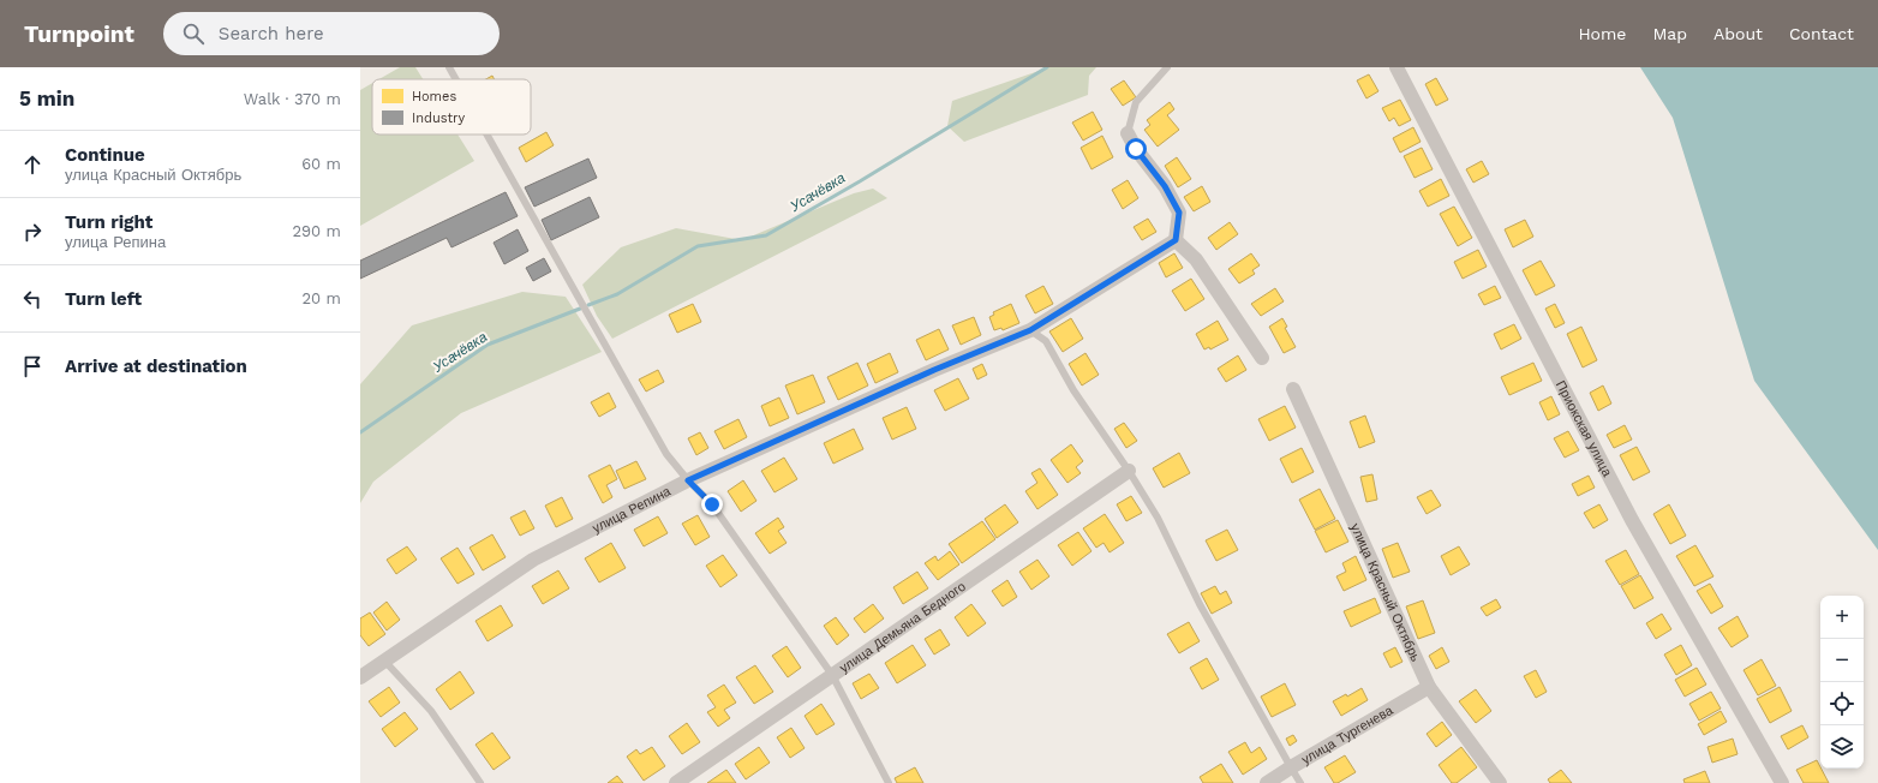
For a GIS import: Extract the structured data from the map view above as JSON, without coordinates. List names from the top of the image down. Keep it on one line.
{"streets":{"street":["Приокская улица","улица Репина","улица Красный Октябрь","улица Демьяна Бедного","улица Тургенева"]},"crossings":[["улица Красный Октябрь","улица Тургенева"]],"water":["Усачёвка"],"legend":["Homes","Industry"],"page":{"header":"Turnpoint","search":"Search here","nav":["Home","Map","About","Contact"],"heading":["5 min","Walk · 370 m"],"list":[["Continue","улица Красный Октябрь","60 m"],["Turn right","улица Репина","290 m"],["Turn left","20 m"],"Arrive at destination"],"map_buttons":["+","−"]}}
